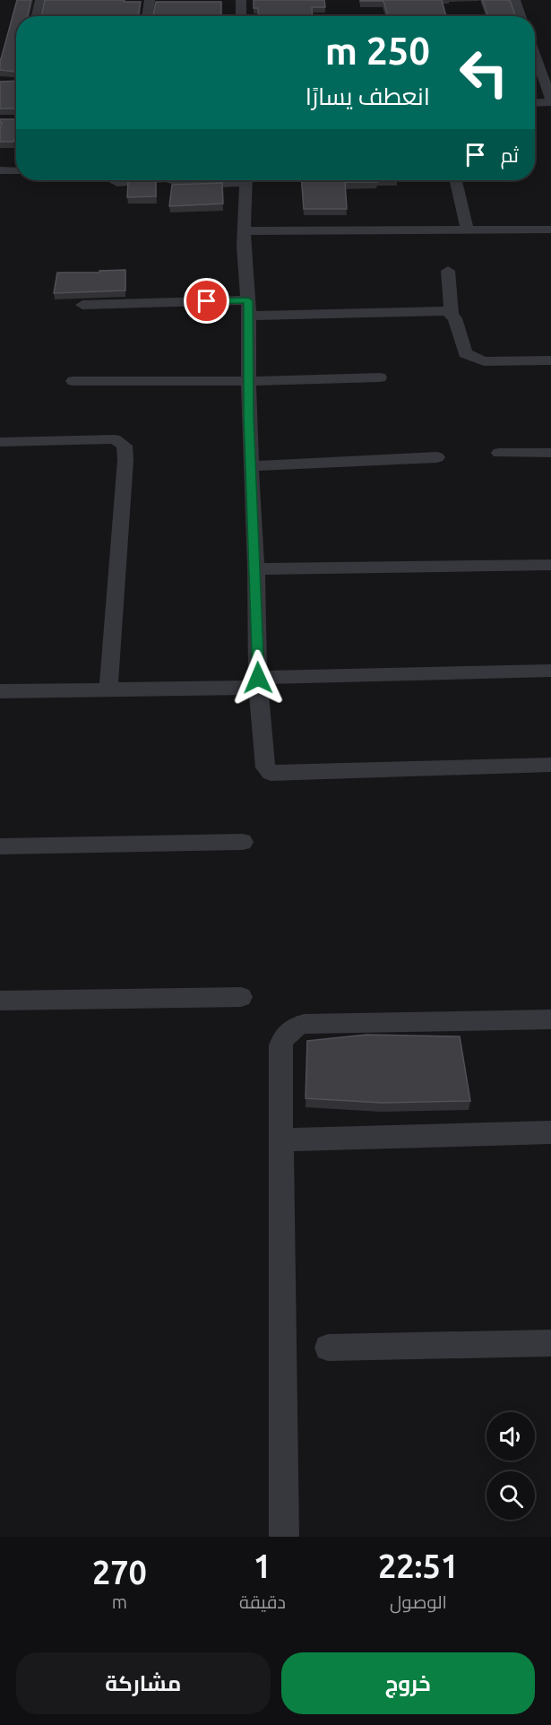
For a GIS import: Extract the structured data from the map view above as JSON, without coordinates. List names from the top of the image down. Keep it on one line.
{"page":{"turn":["250 m","انعطف يسارًا"],"then":"ثم","eta":["22:51","الوصول","1","دقيقة","270","m"],"buttons":["خروج","مشاركة"]}}
